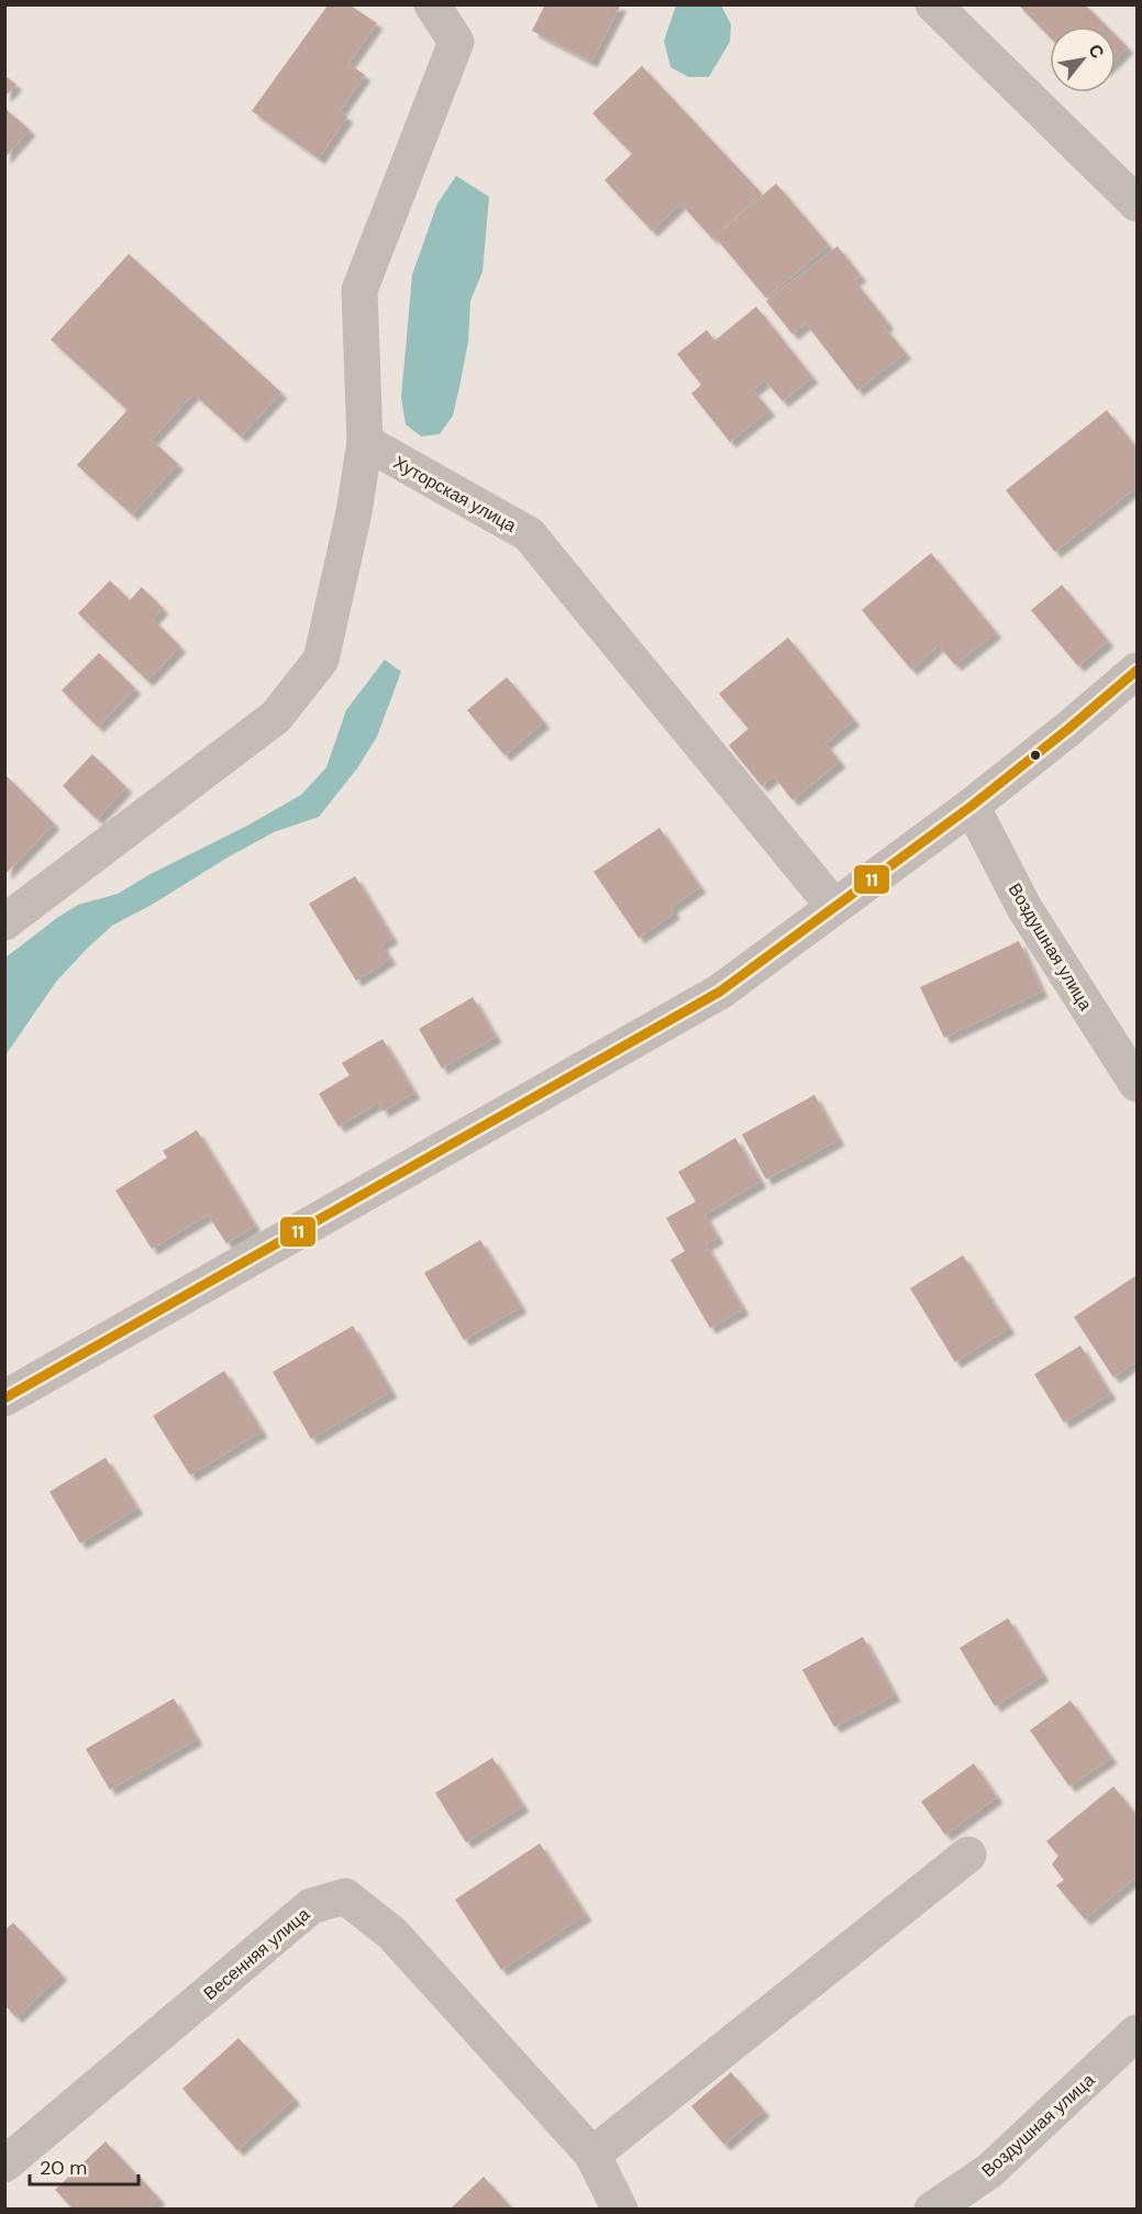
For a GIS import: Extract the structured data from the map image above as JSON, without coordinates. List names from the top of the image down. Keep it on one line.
{"streets":{"street":["Хуторская улица","Воздушная улица","Весенняя улица"]},"lines":["transit line 11"],"scale_bar":"20 m","north":"top right"}
